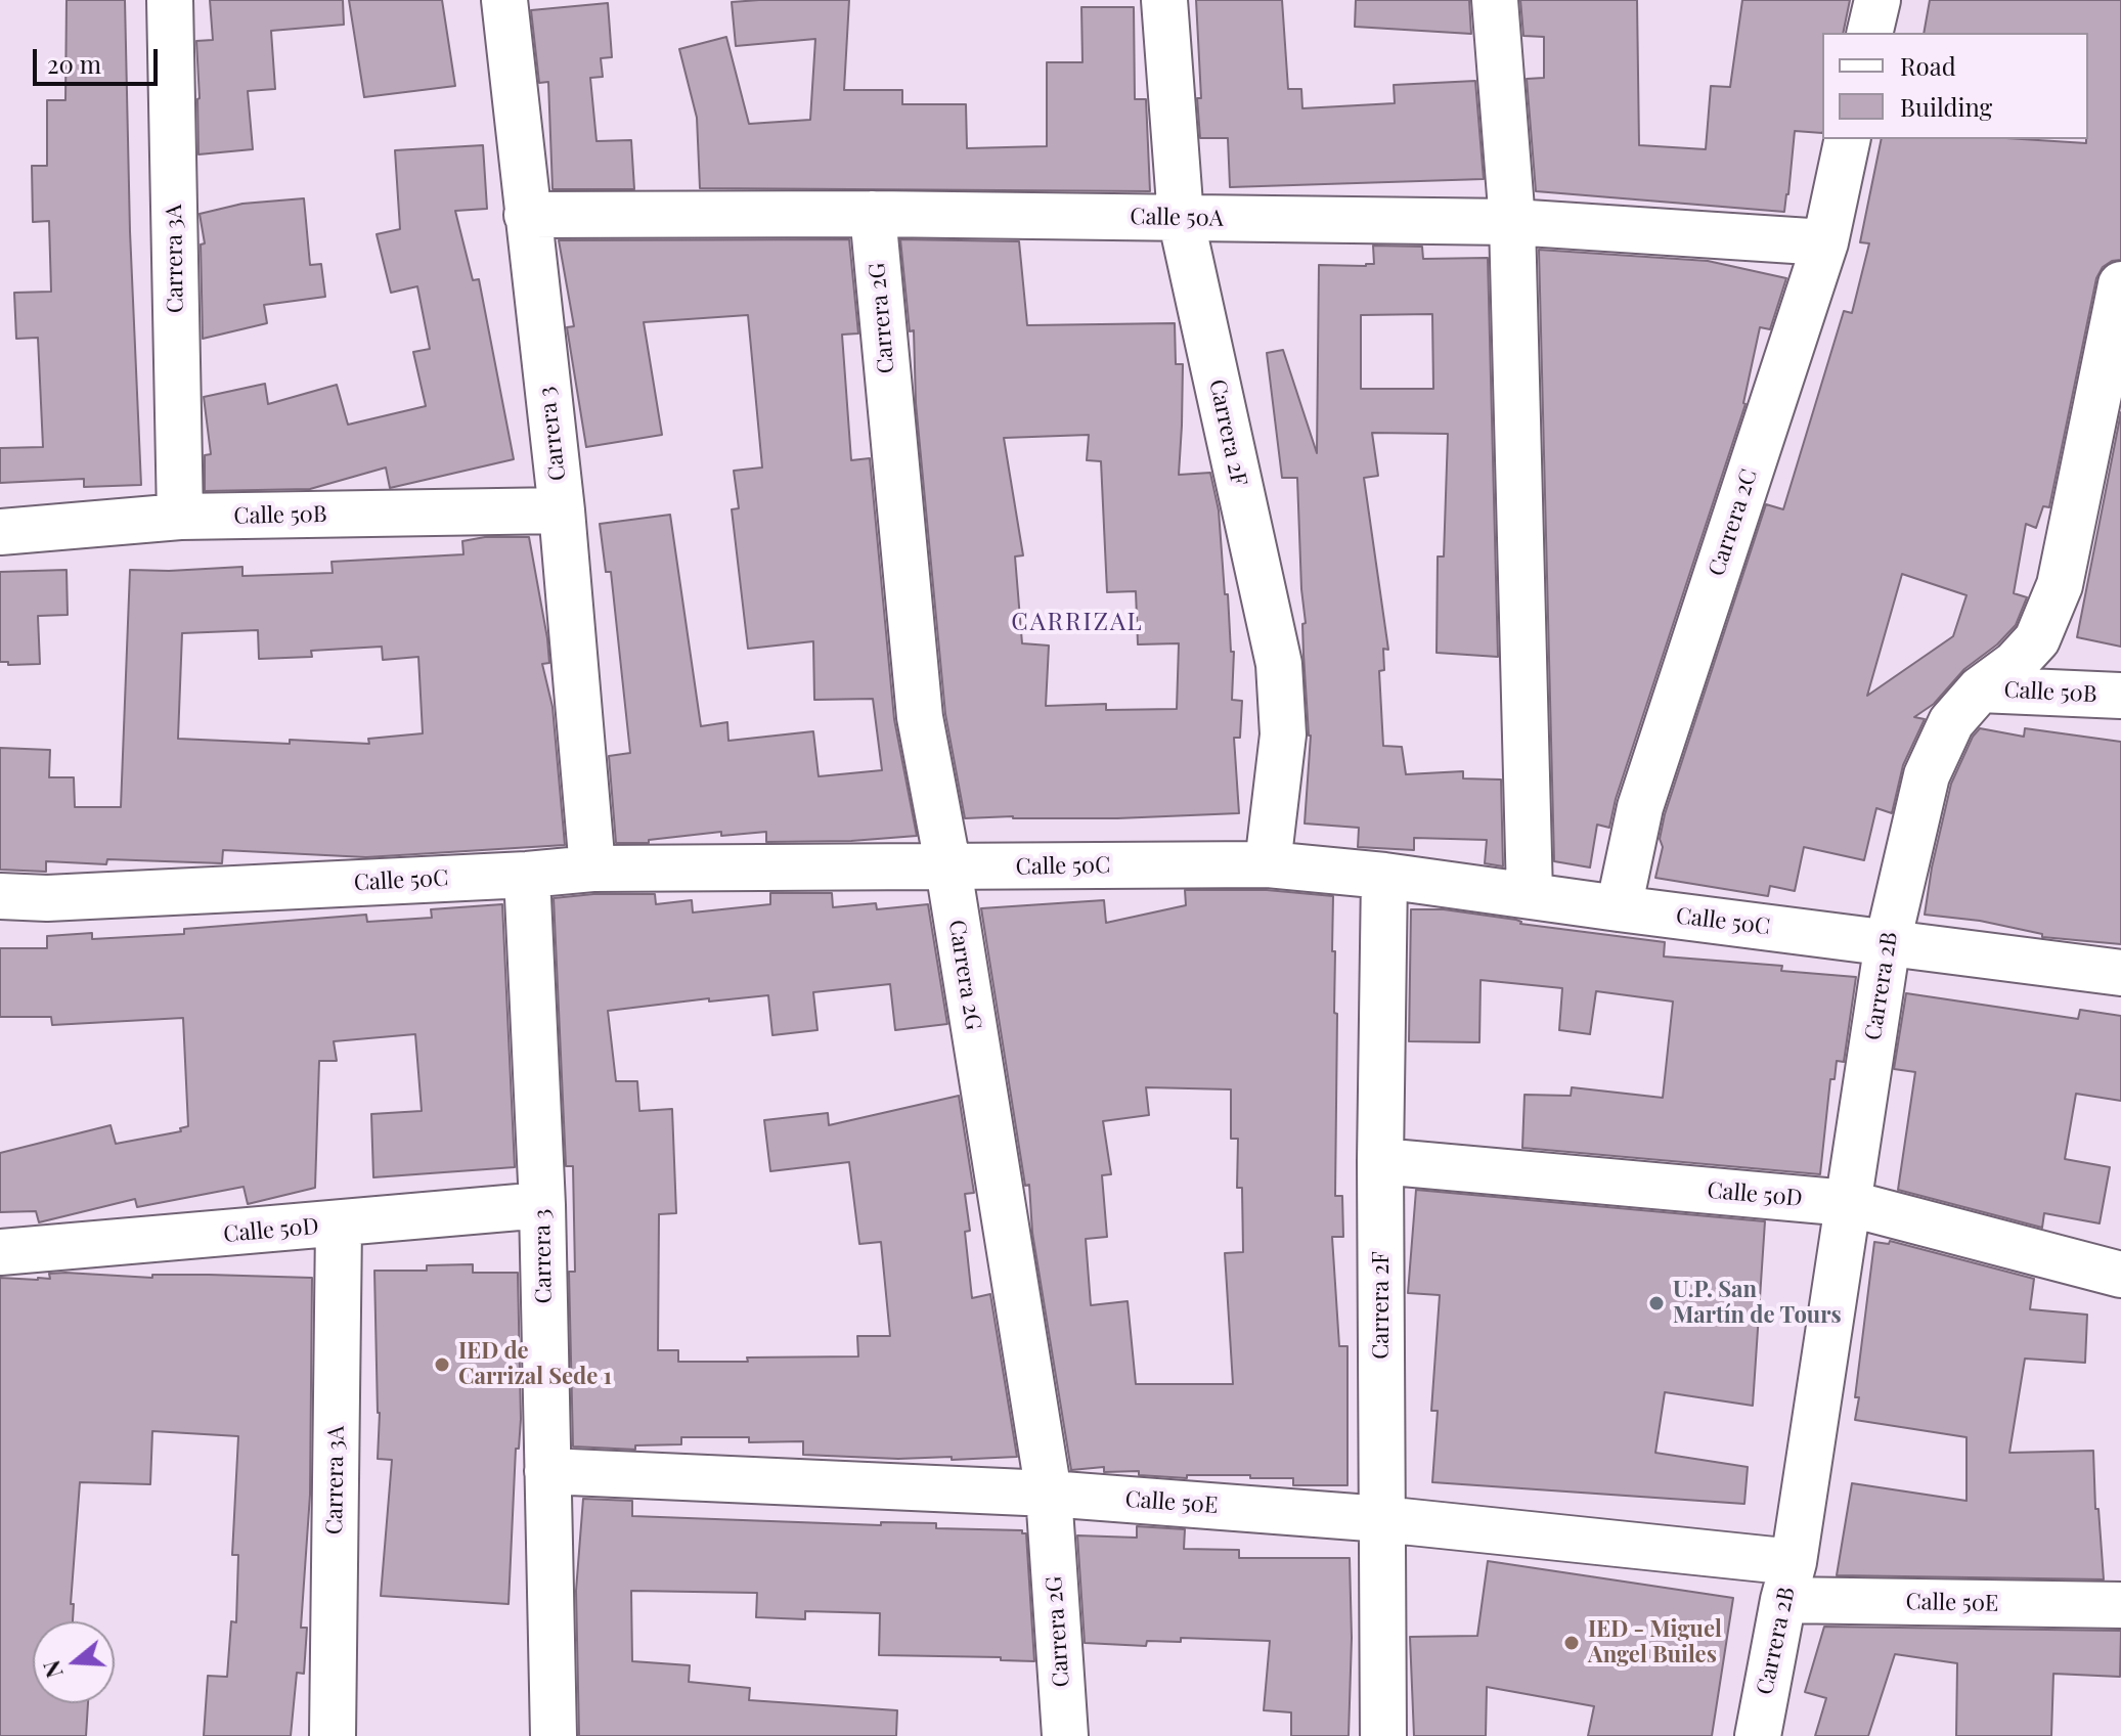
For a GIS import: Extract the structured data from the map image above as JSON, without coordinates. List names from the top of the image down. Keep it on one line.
{"streets":{"street":["Calle 50A","Carrera 3A","Carrera 2G","Carrera 2F","Carrera 3","Calle 50B","Carrera 2C","Calle 50C","Carrera 2B","Calle 50D","Calle 50E"]},"crossings":[["Calle 50A","Carrera 2G"],["Calle 50A","Carrera 2F"],["Calle 50A","Carrera 3"],["Calle 50A","Carrera 2C"],["Carrera 3A","Calle 50B"],["Carrera 3A","Calle 50D"],["Carrera 2G","Calle 50C"],["Carrera 2G","Calle 50E"],["Carrera 2F","Calle 50C"],["Carrera 2F","Calle 50D"],["Carrera 2F","Calle 50E"],["Carrera 3","Calle 50B"],["Carrera 3","Calle 50C"],["Carrera 3","Calle 50D"],["Carrera 3","Calle 50E"],["Calle 50B","Carrera 2B"],["Carrera 2C","Calle 50C"],["Calle 50C","Carrera 2B"],["Carrera 2B","Calle 50D"],["Carrera 2B","Calle 50E"]],"districts":["CARRIZAL"],"places":["U.P. San Martín de Tours","IED de Carrizal Sede 1","IED - Miguel Angel Builes"],"legend":["Road","Building"],"scale_bar":"20 m","north":"left"}
